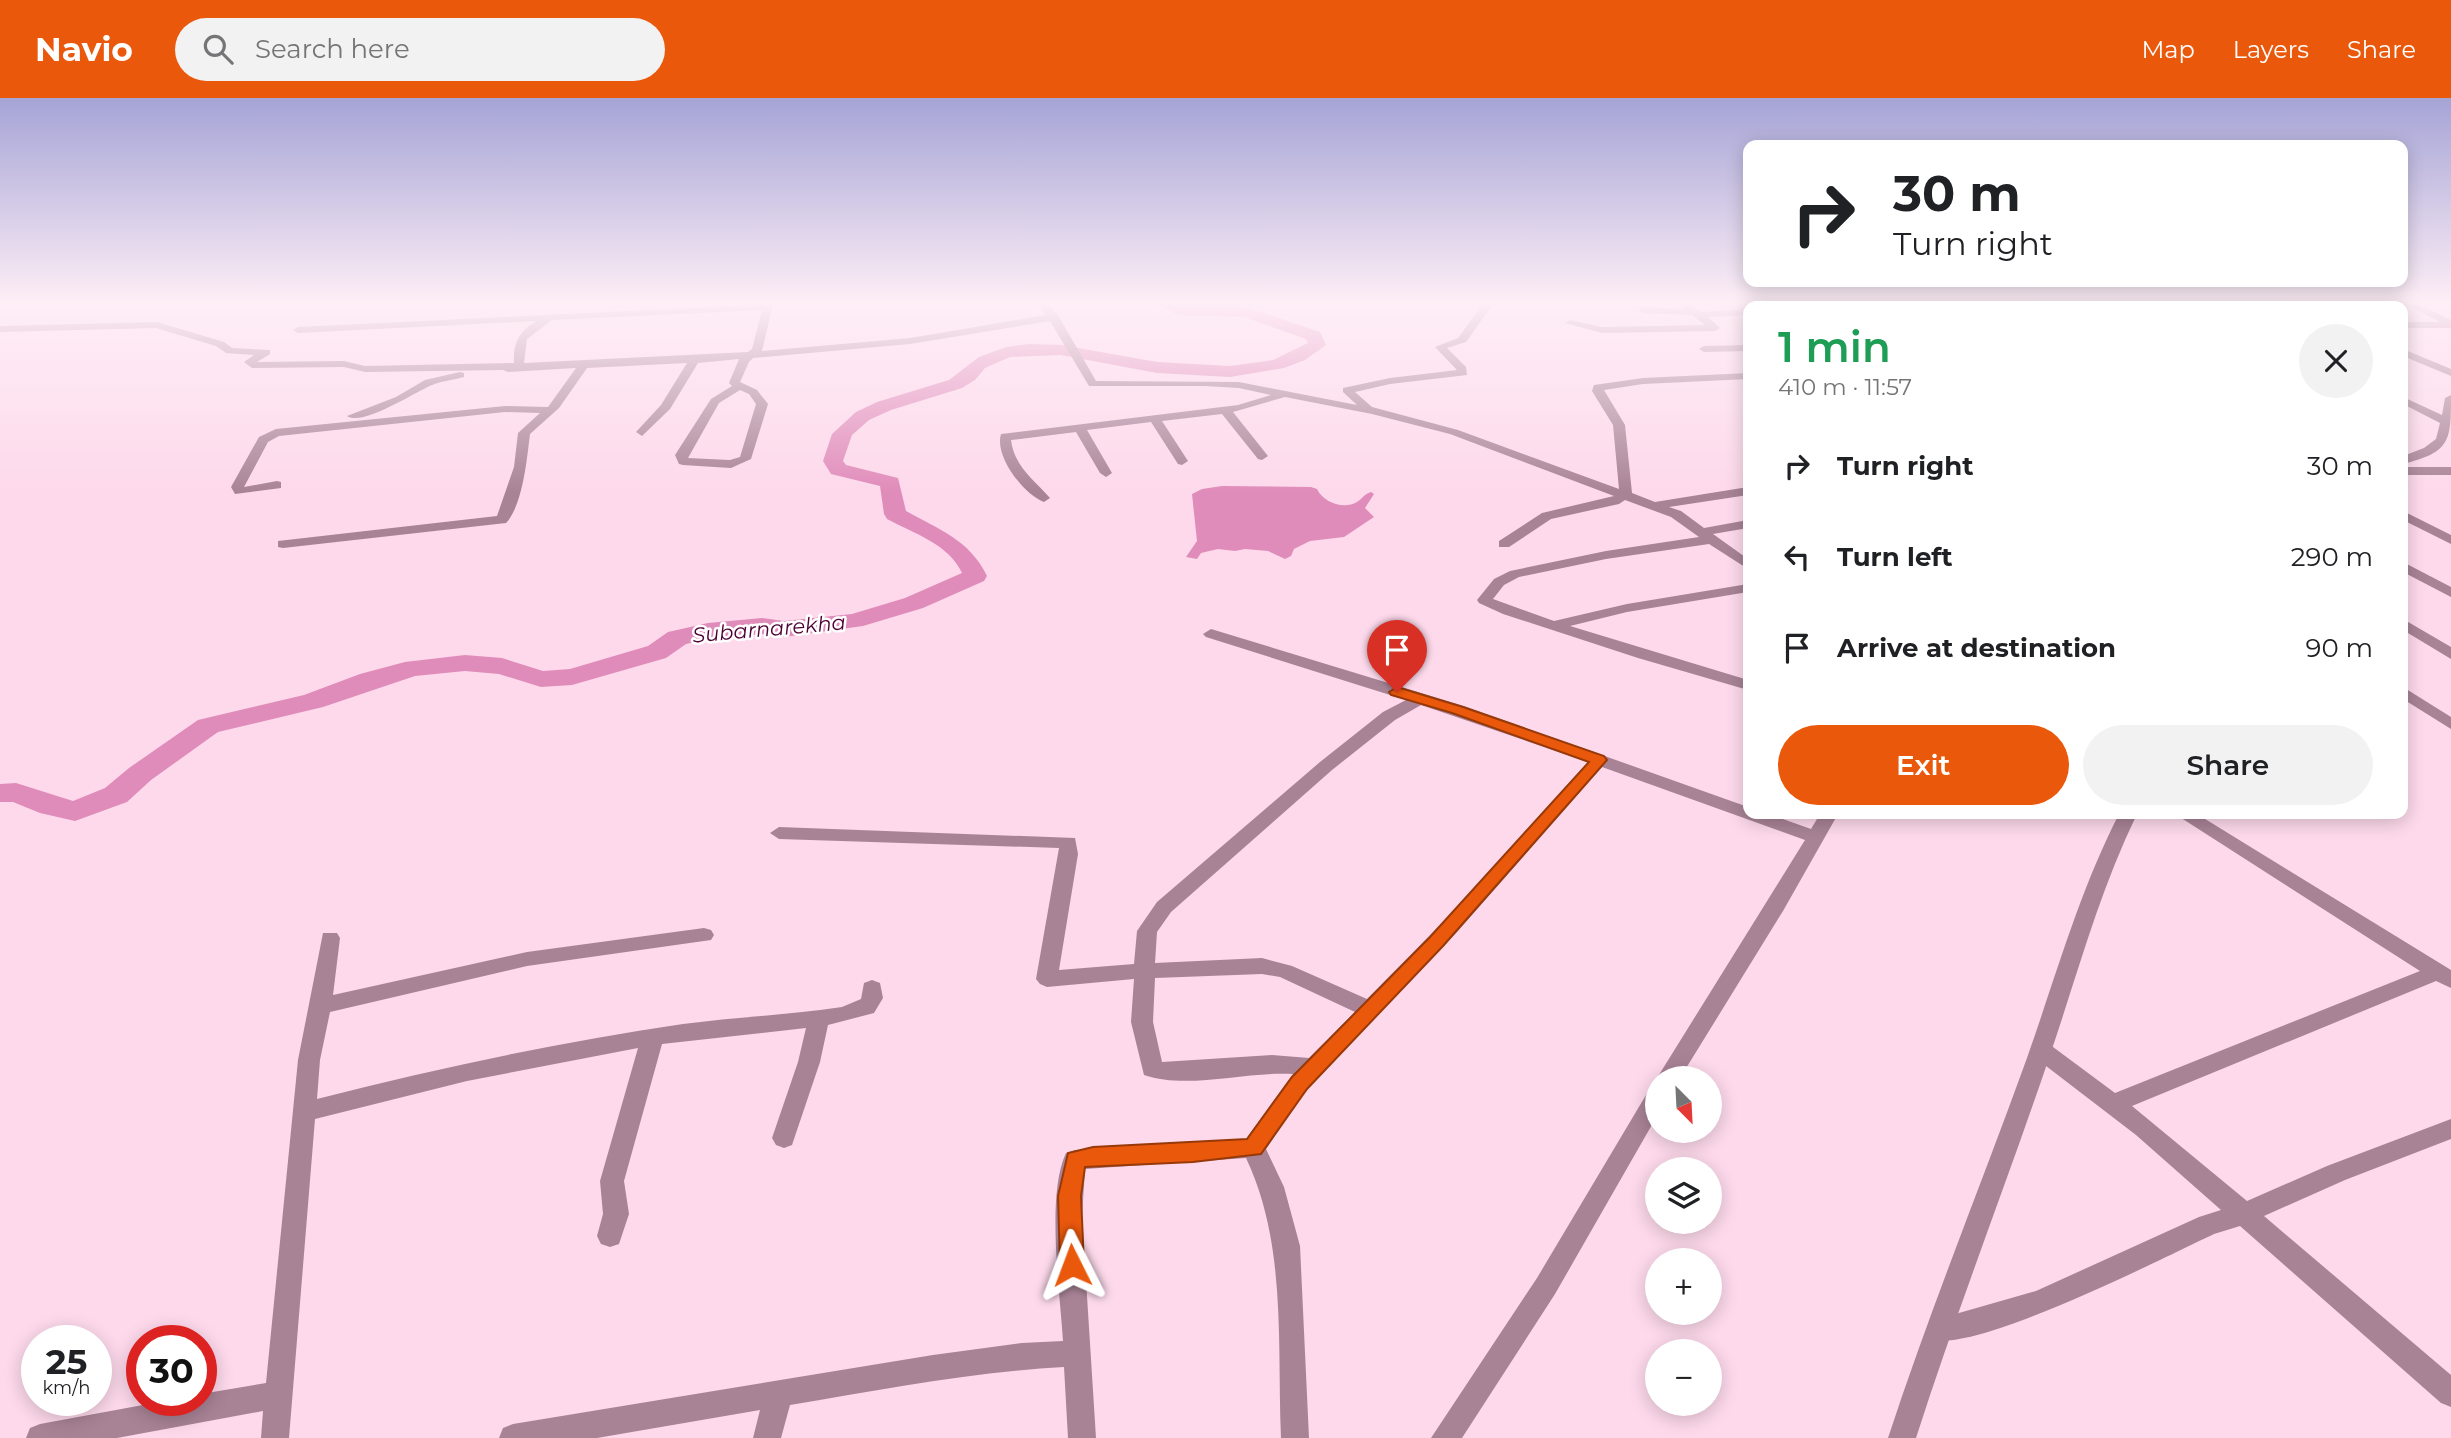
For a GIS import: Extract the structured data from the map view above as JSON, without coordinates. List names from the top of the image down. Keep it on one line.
{"water":["Subarnarekha"],"north":"bottom right","page":{"header":"Navio","search":"Search here","nav":["Map","Layers","Share"],"turn":["30 m","Turn right"],"heading":["1 min","410 m · 11:57"],"list":[{"name":"Turn right","value":"30 m"},{"name":"Turn left","value":"290 m"},{"name":"Arrive at destination","value":"90 m"}],"buttons":["Exit","Share"],"map_buttons":["+","−"],"speed":"25 km/h","limit":"30"}}
